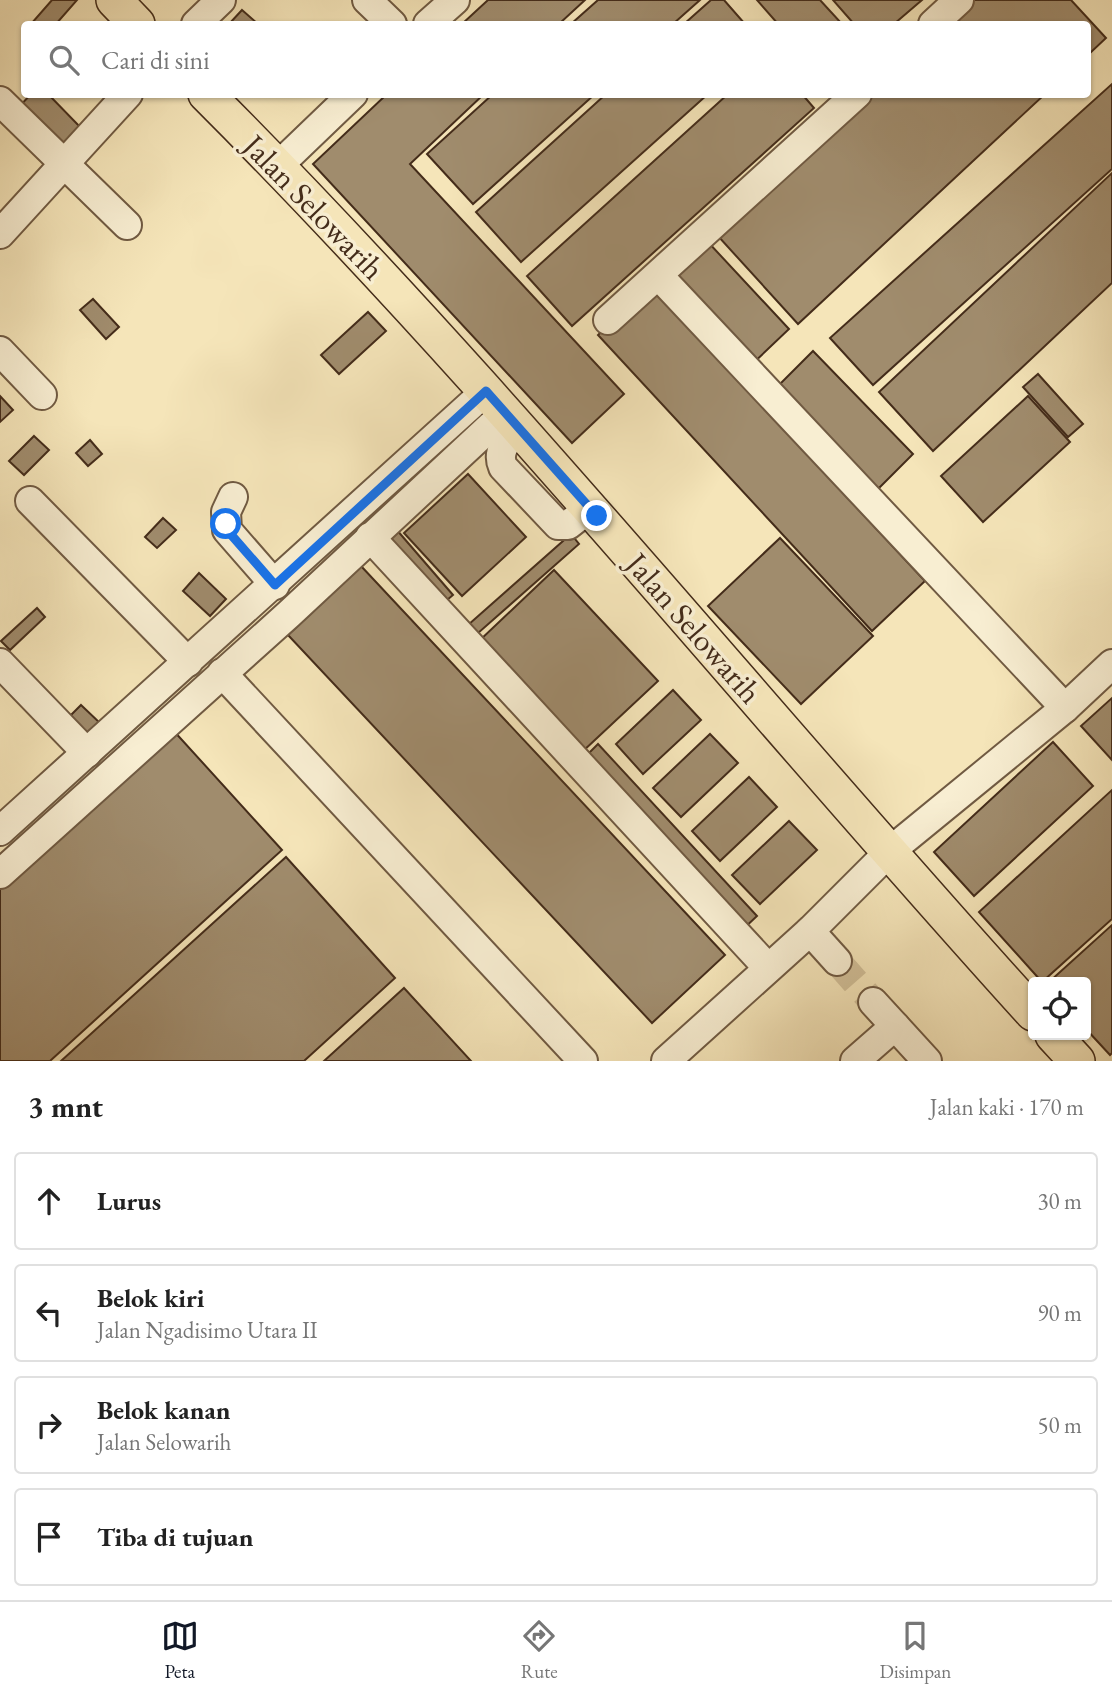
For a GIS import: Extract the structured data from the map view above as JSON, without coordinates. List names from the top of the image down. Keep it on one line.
{"streets":{"main road":["Jalan Selowarih"]},"page":{"search":"Cari di sini","heading":["3 mnt","Jalan kaki · 170 m"],"list":[["Lurus","30 m"],["Belok kiri","Jalan Ngadisimo Utara II","90 m"],["Belok kanan","Jalan Selowarih","50 m"],"Tiba di tujuan"],"nav":["Peta","Rute","Disimpan"]}}
